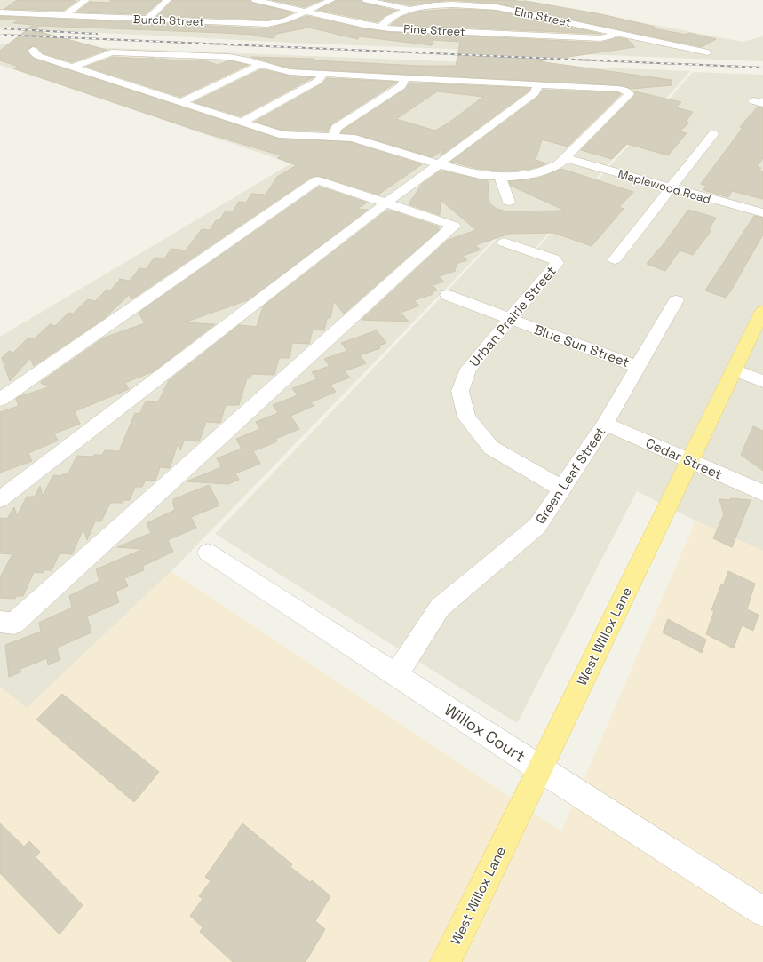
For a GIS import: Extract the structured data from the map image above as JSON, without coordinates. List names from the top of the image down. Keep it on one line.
{"streets":{"main road":["West Willox Lane"],"street":["Elm Street","Burch Street","Pine Street","Maplewood Road","Urban Prairie Street","Blue Sun Street","Cedar Street","Green Leaf Street","Willox Court"]},"crossings":[["Elm Street","Pine Street"],["Burch Street","Pine Street"],["Urban Prairie Street","Blue Sun Street"],["Urban Prairie Street","Green Leaf Street"],["Blue Sun Street","Green Leaf Street"],["Cedar Street","Green Leaf Street"],["Cedar Street","West Willox Lane"],["Green Leaf Street","Willox Court"],["West Willox Lane","Willox Court"]]}
